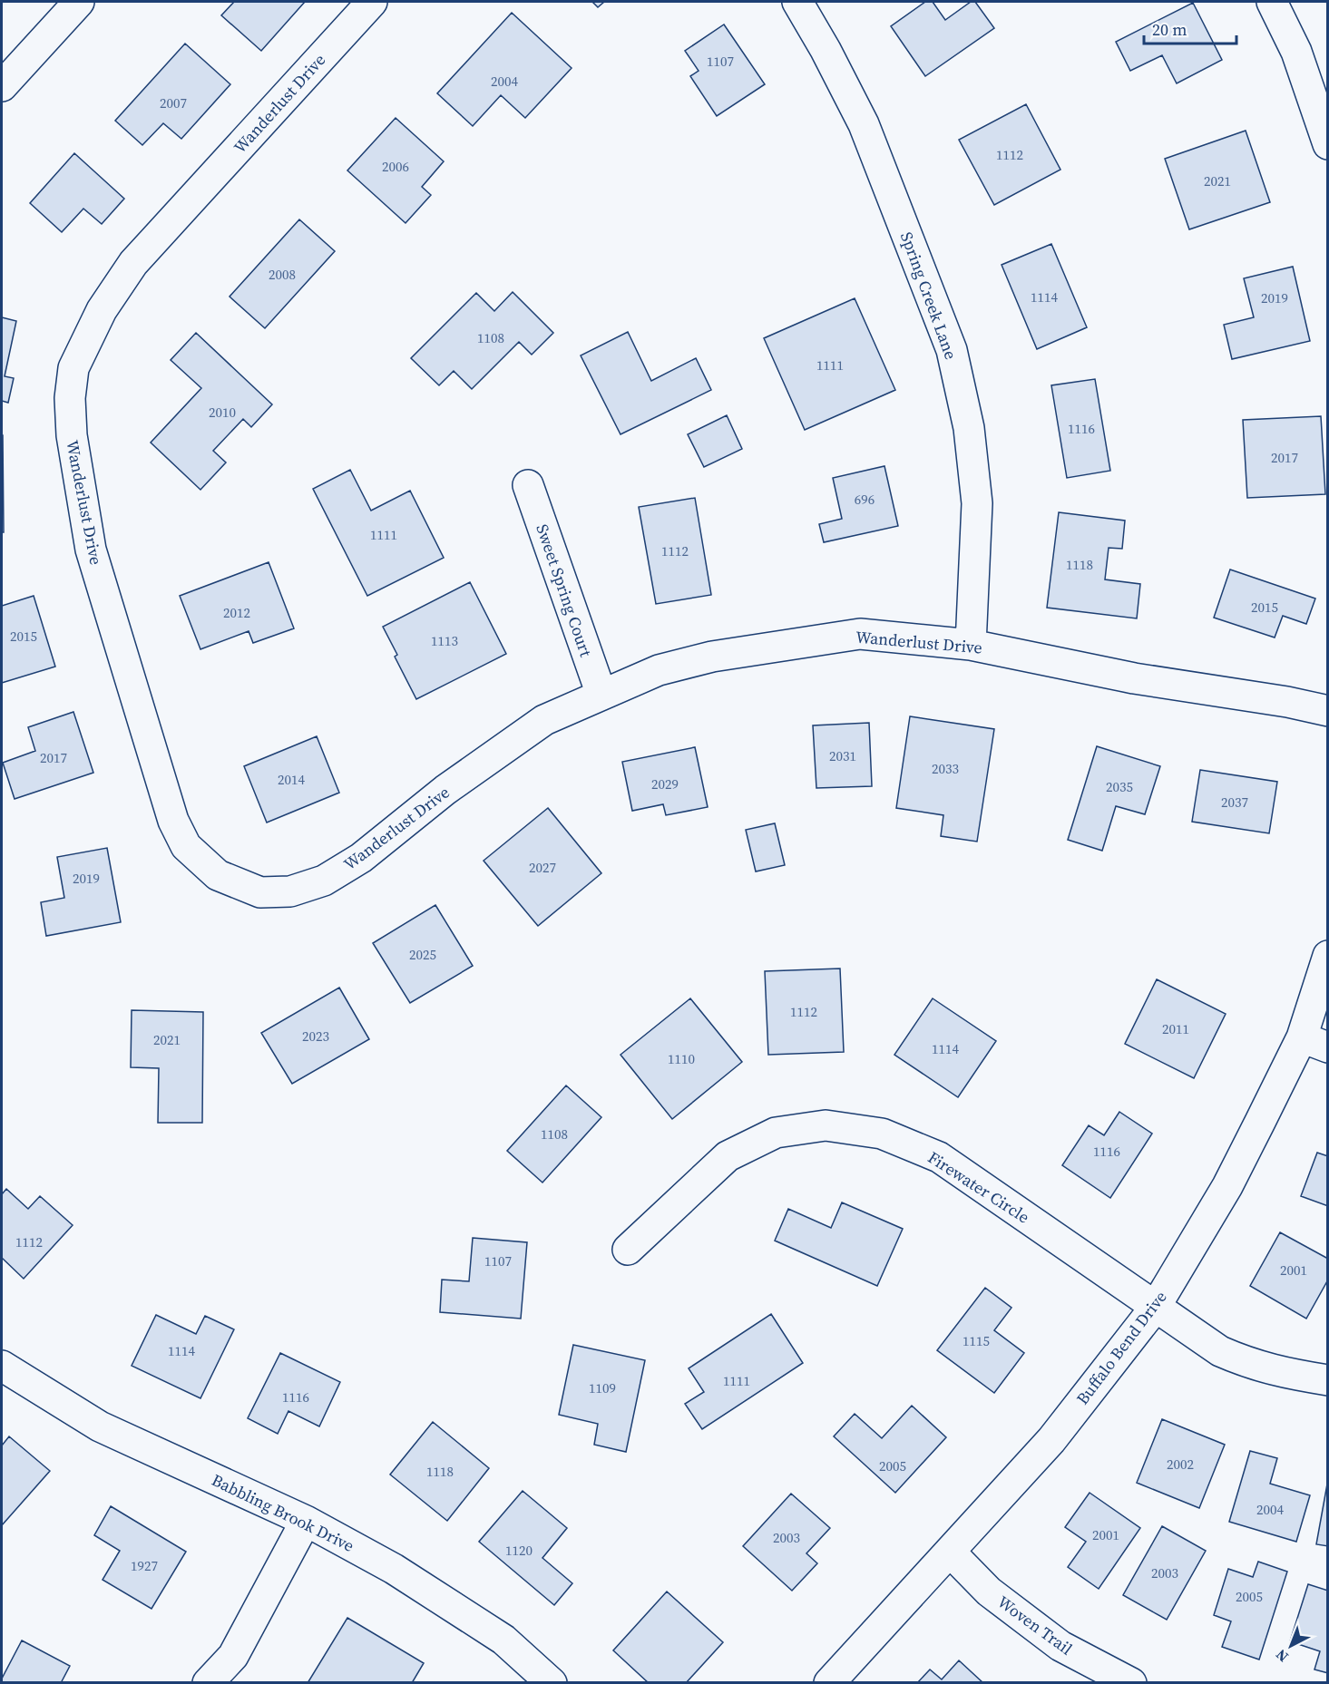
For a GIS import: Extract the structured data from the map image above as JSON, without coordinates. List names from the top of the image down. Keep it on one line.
{"streets":{"street":["Wanderlust Drive","Spring Creek Lane","Sweet Spring Court","Firewater Circle","Buffalo Bend Drive","Babbling Brook Drive","Woven Trail"]},"crossings":[["Wanderlust Drive","Spring Creek Lane"],["Wanderlust Drive","Sweet Spring Court"],["Firewater Circle","Buffalo Bend Drive"],["Buffalo Bend Drive","Woven Trail"]],"house_numbers":["1107","2004","2007","1112","2006","2021","2008","1114","2019","1108","1111","2010","1116","2017","696","1111","1112","1118","2015","2012","2015","1113","2031","2017","2033","2014","2029","2035","2037","2027","2019","2025","1112","2011","2023","2021","1114","1110","1108","1116","1112","1107","2001","1115","1114","1111","1109","1116","2002","2005","1118","2004","2001","2003","1120","1927","2003","2005"],"scale_bar":"20 m","north":"bottom left"}
